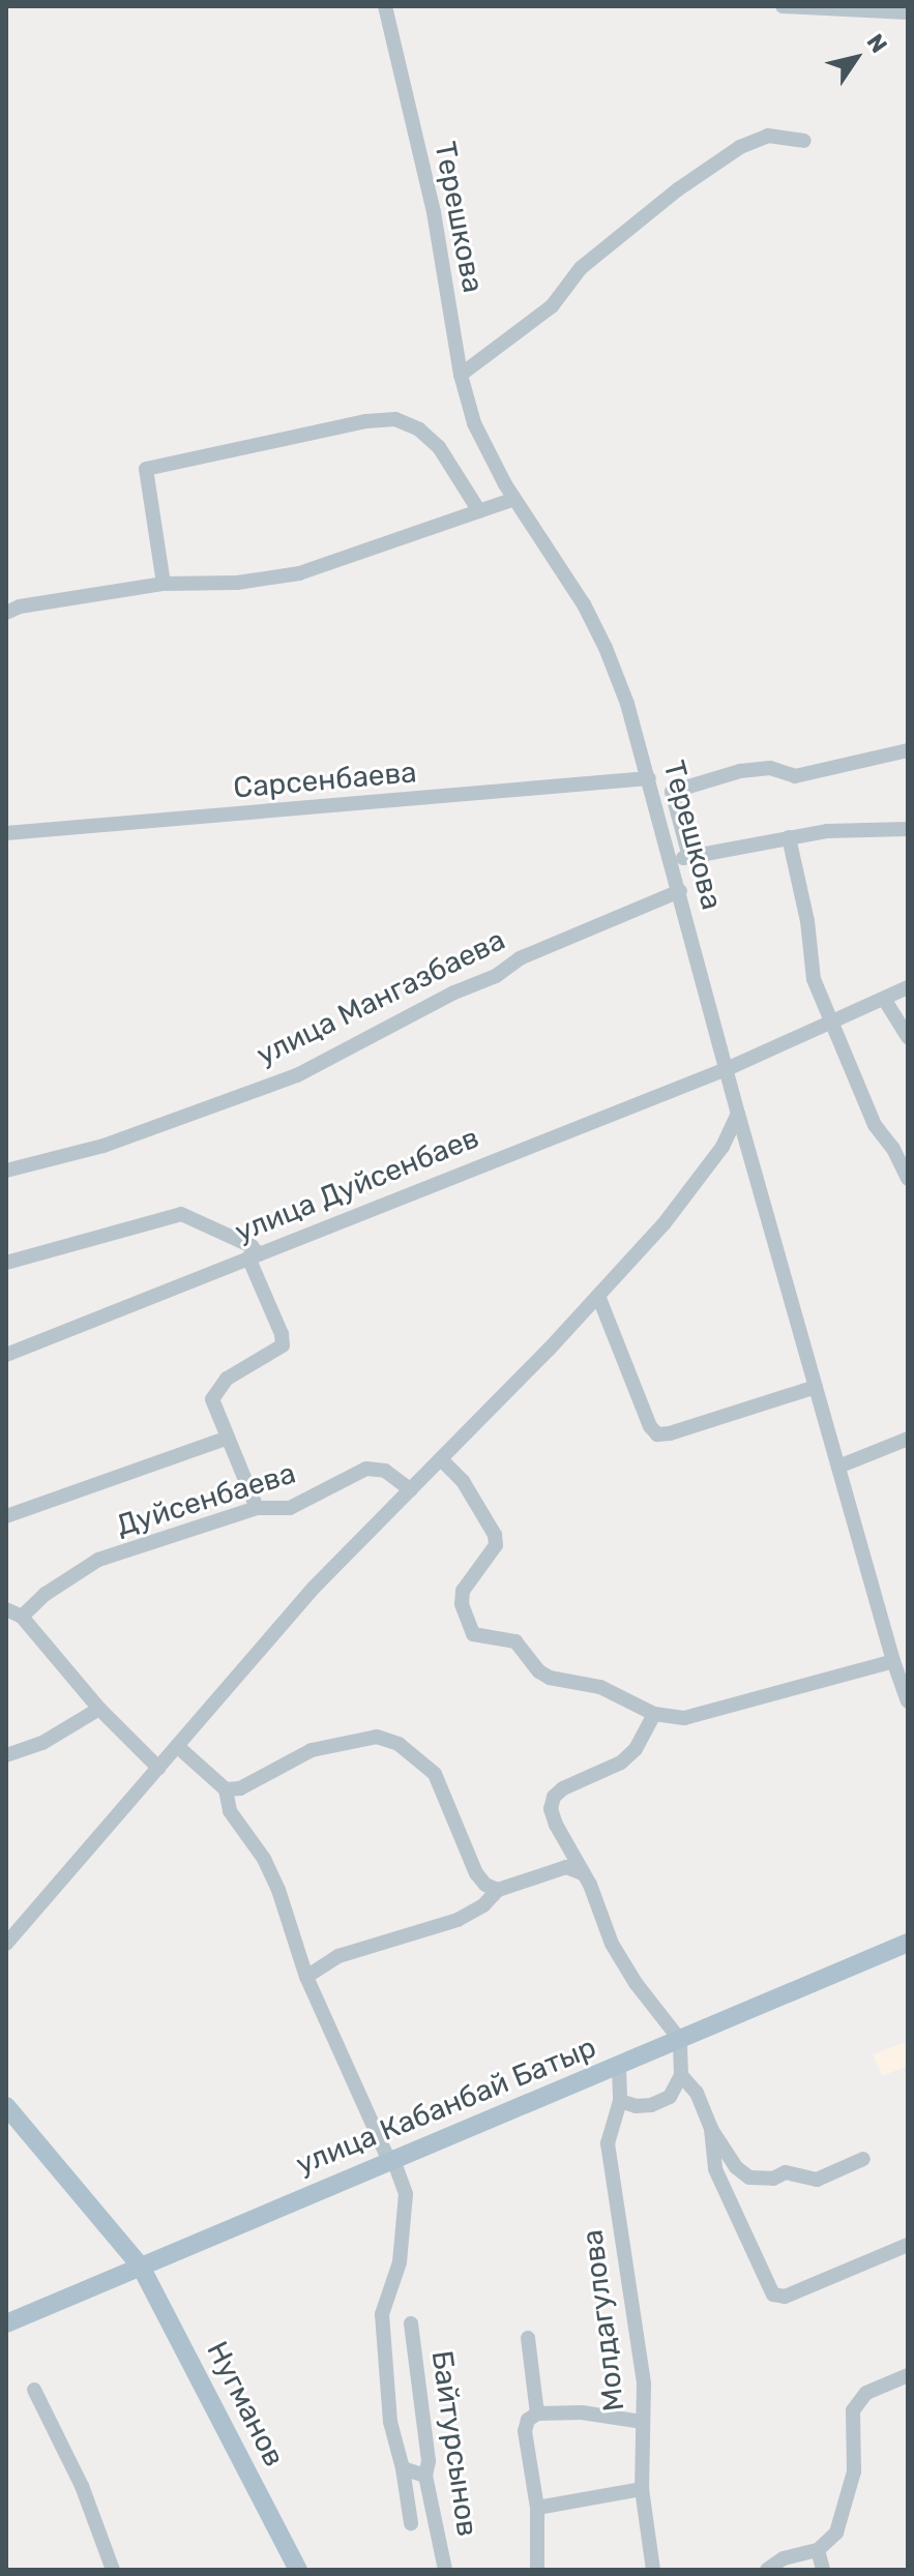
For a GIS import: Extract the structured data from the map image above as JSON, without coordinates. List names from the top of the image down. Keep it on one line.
{"streets":{"main road":["улица Кабанбай Батыр","Нугманов"],"street":["Терешкова","Сарсенбаева","улица Мангазбаева","улица Дуйсенбаев","Дуйсенбаева","Молдагулова","Байтурсынов"]},"crossings":[["Терешкова","Сарсенбаева"],["Терешкова","улица Мангазбаева"],["Терешкова","улица Дуйсенбаев"],["улица Кабанбай Батыр","Молдагулова"],["улица Кабанбай Батыр","Нугманов"]],"north":"top right"}
